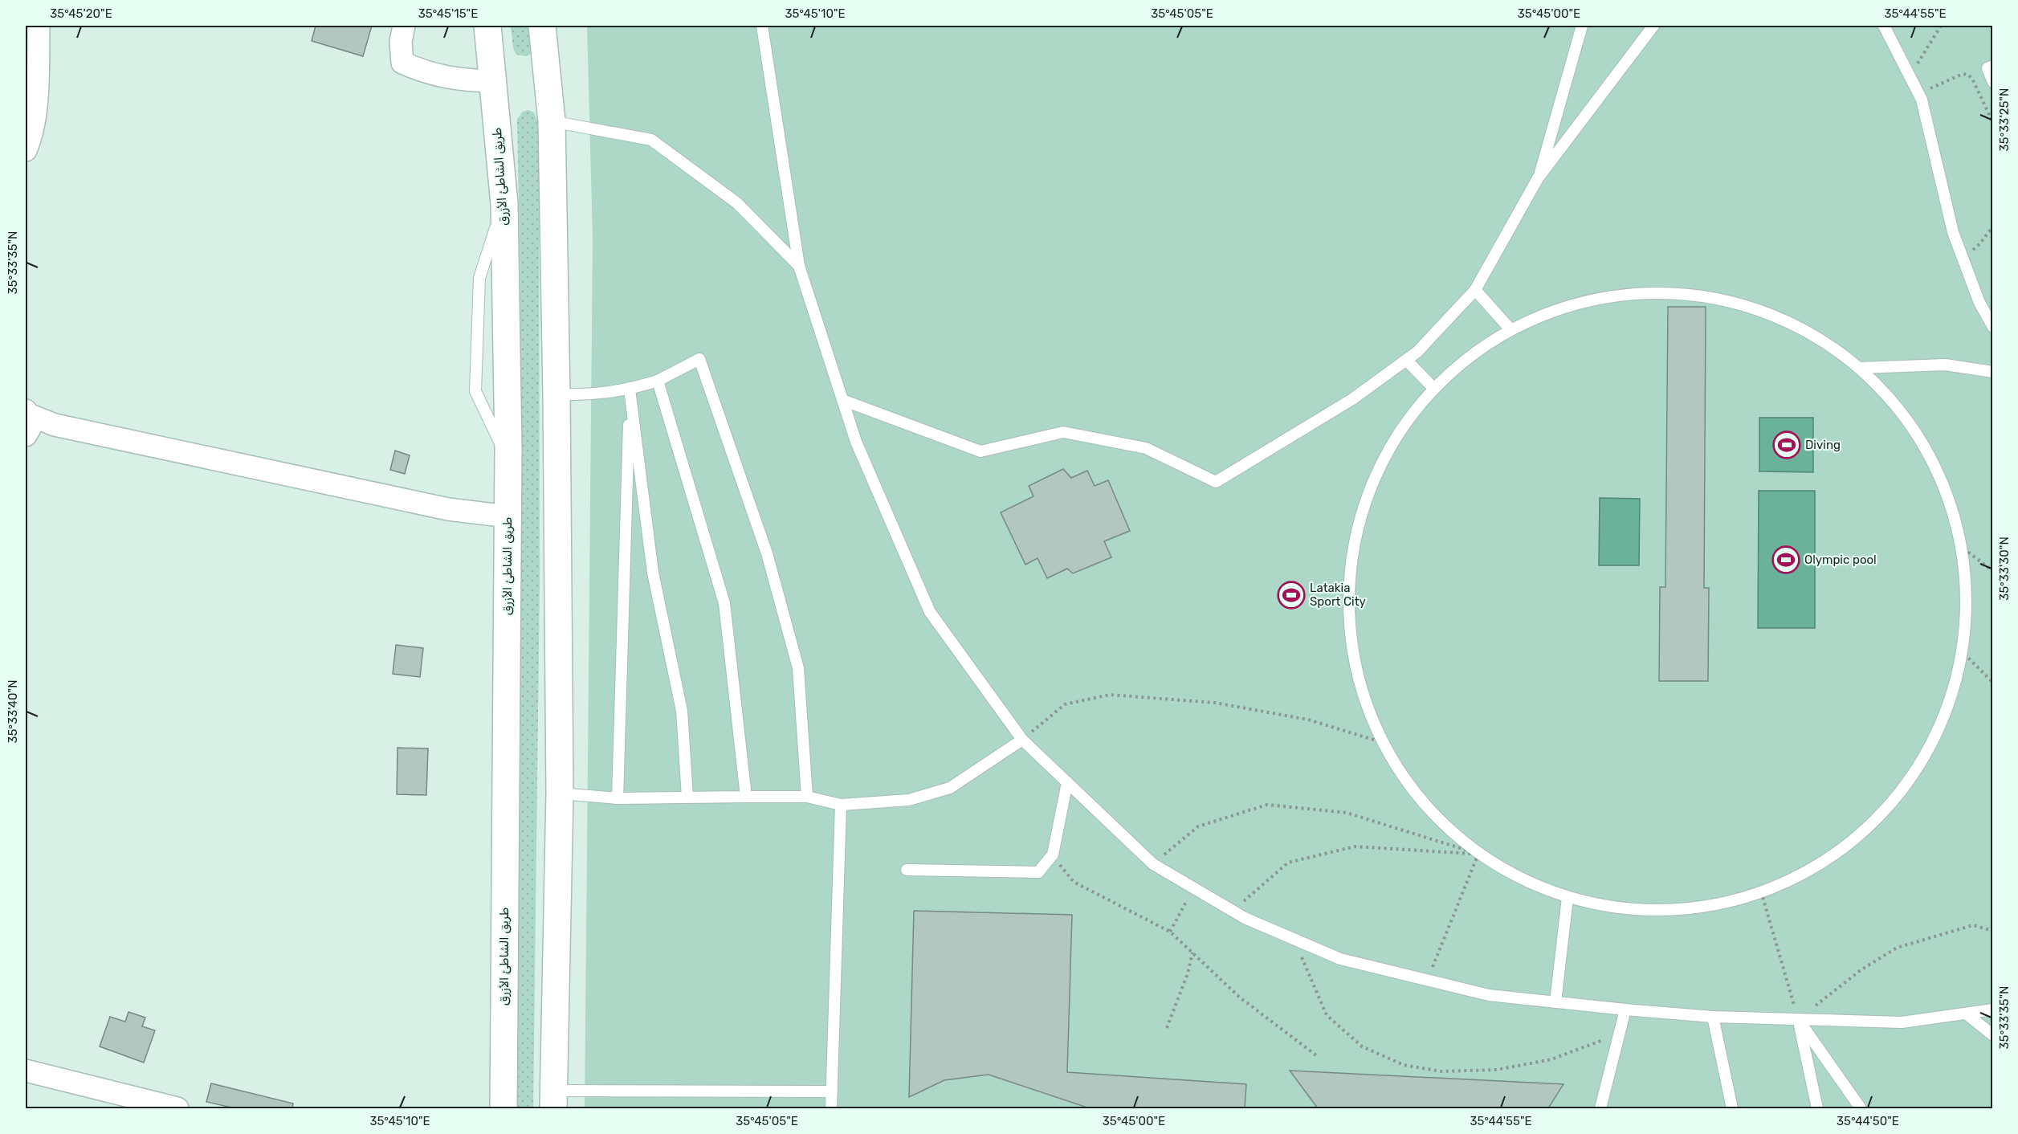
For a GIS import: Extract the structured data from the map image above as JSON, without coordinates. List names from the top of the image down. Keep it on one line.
{"streets":{"main road":["طريق الشاطئ الأزرق"]},"places":{"sports":["Diving","Olympic pool","Latakia Sport City"]},"coordinates":["35°45'20\"E","35°45'15\"E","35°45'10\"E","35°45'05\"E","35°45'00\"E","35°44'55\"E","35°33'25\"N","35°33'35\"N","35°33'30\"N","35°33'40\"N","35°44'50\"E"]}
